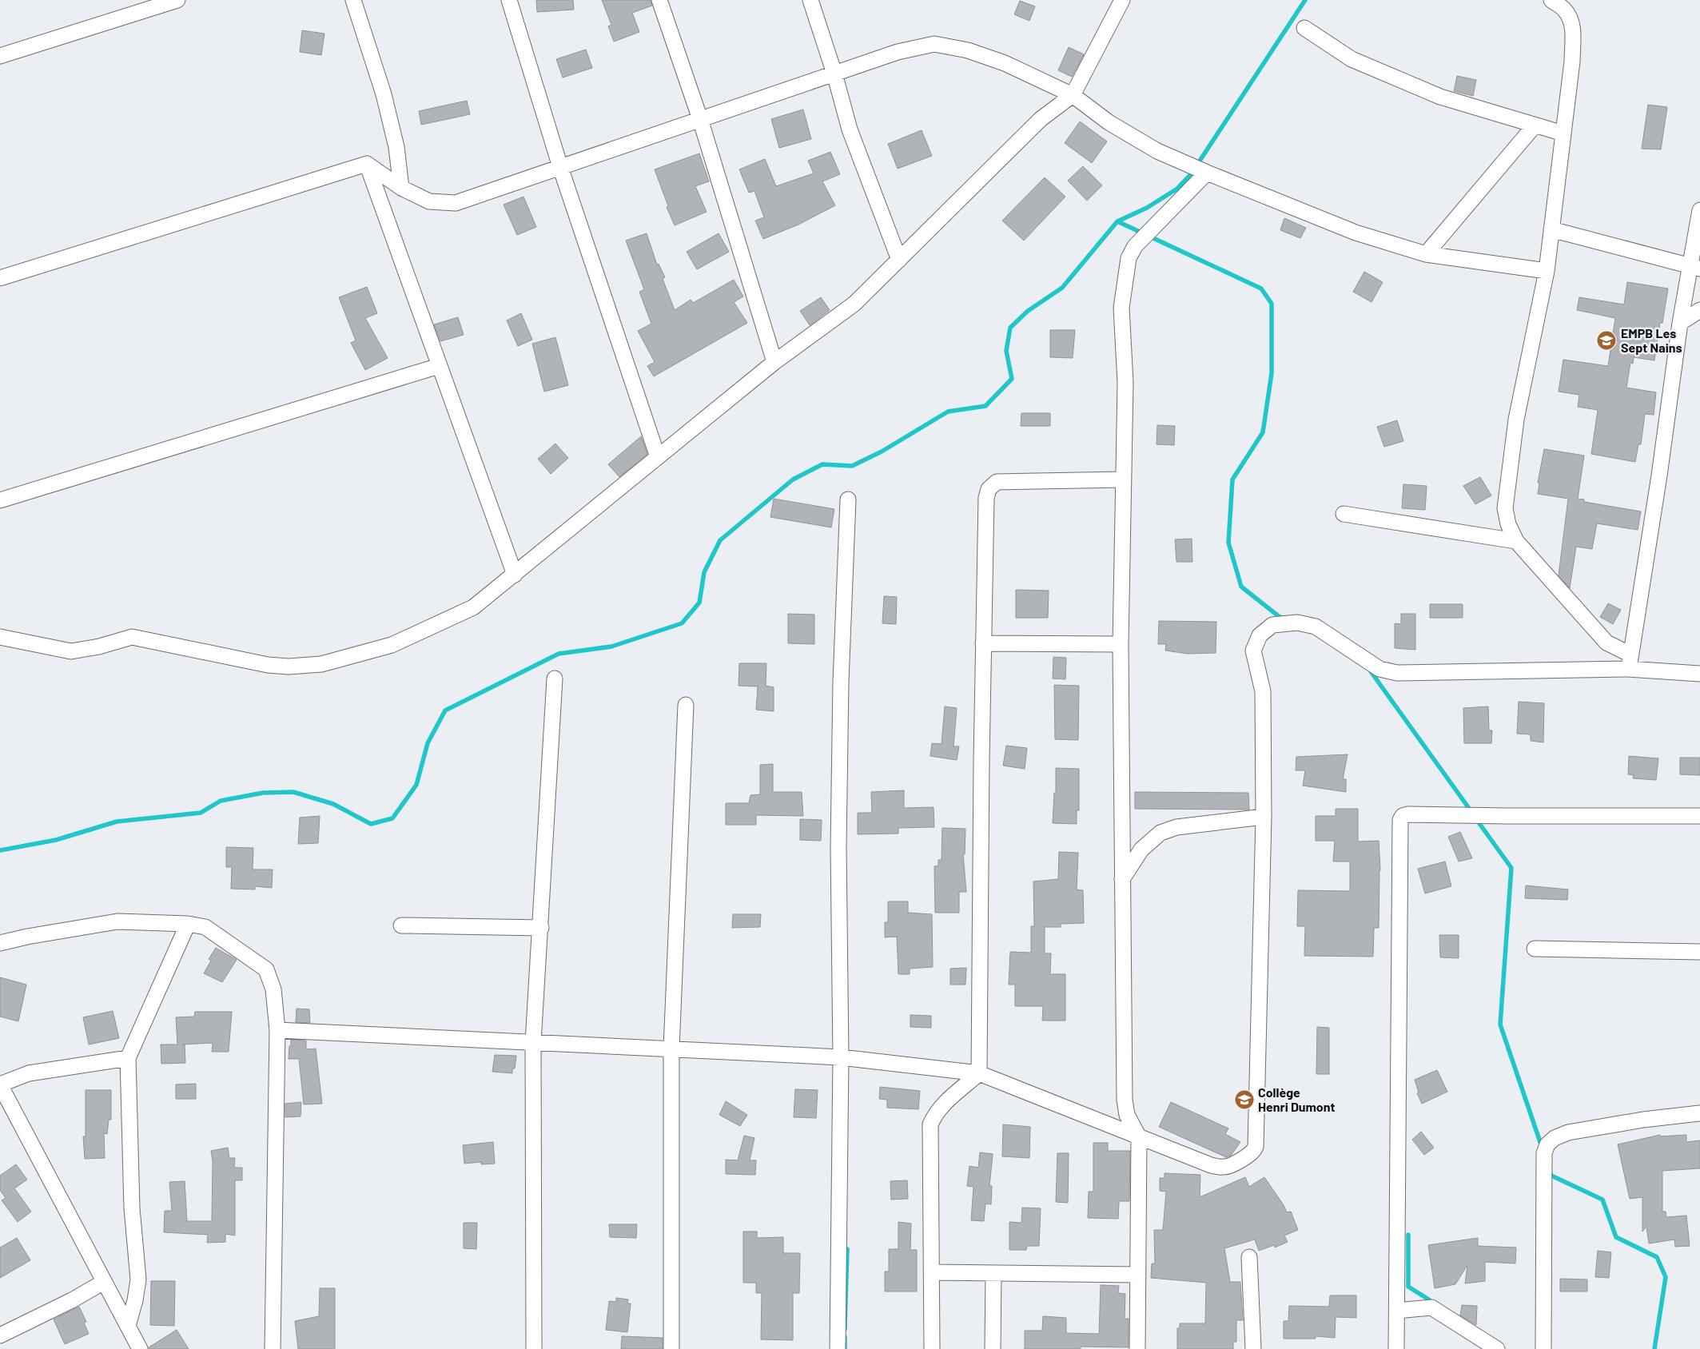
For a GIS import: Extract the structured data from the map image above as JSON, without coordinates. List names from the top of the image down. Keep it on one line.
{"places":{"school or university":["EMPB Les Sept Nains","Collège Henri Dumont"]}}
